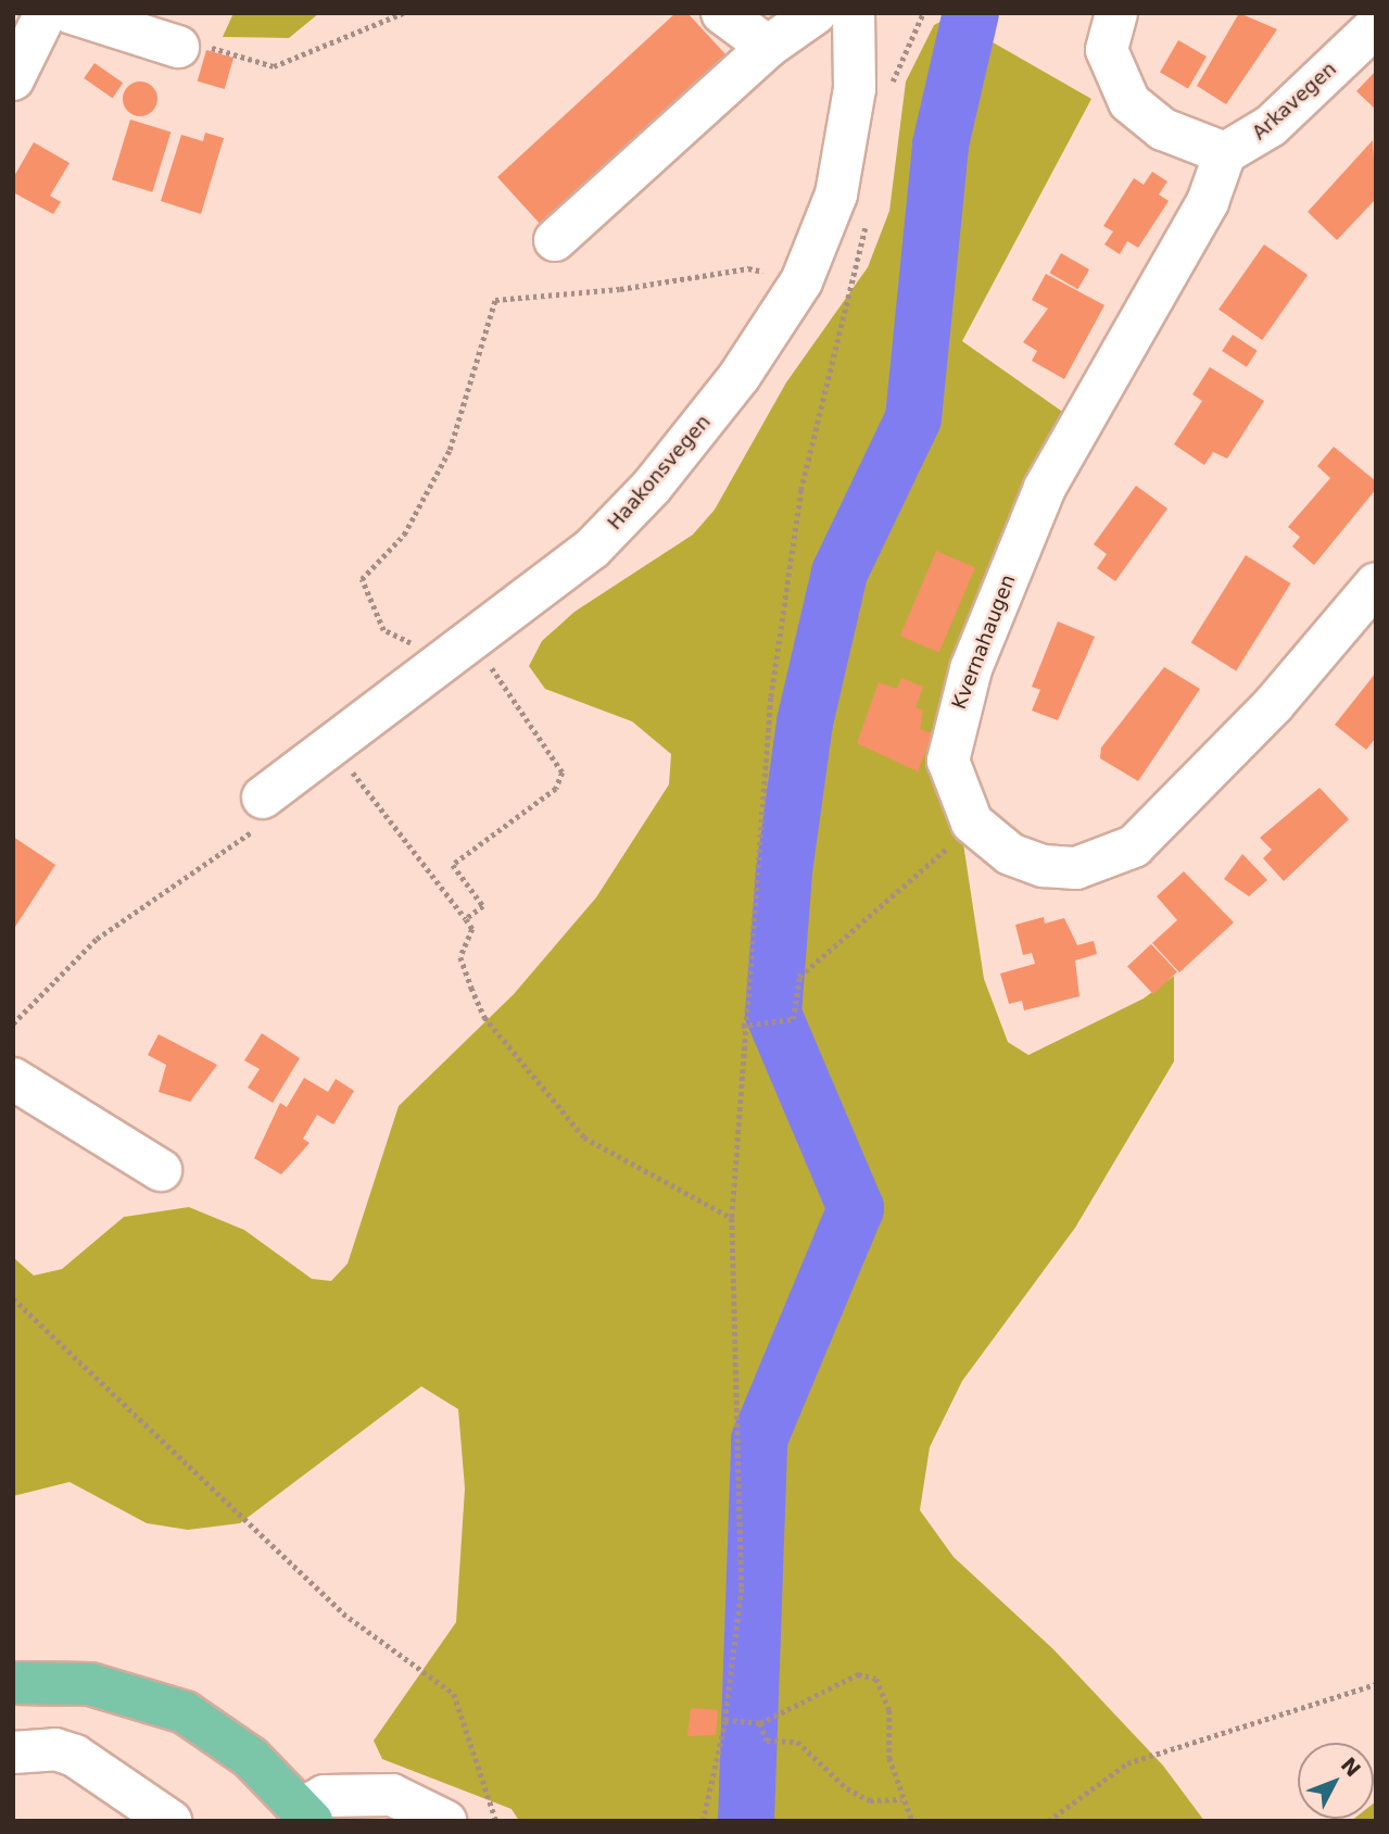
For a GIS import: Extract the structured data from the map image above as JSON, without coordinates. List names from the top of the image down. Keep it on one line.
{"streets":{"street":["Arkavegen","Haakonsvegen","Kvernahaugen"]},"crossings":[["Arkavegen","Kvernahaugen"]],"north":"top right"}
